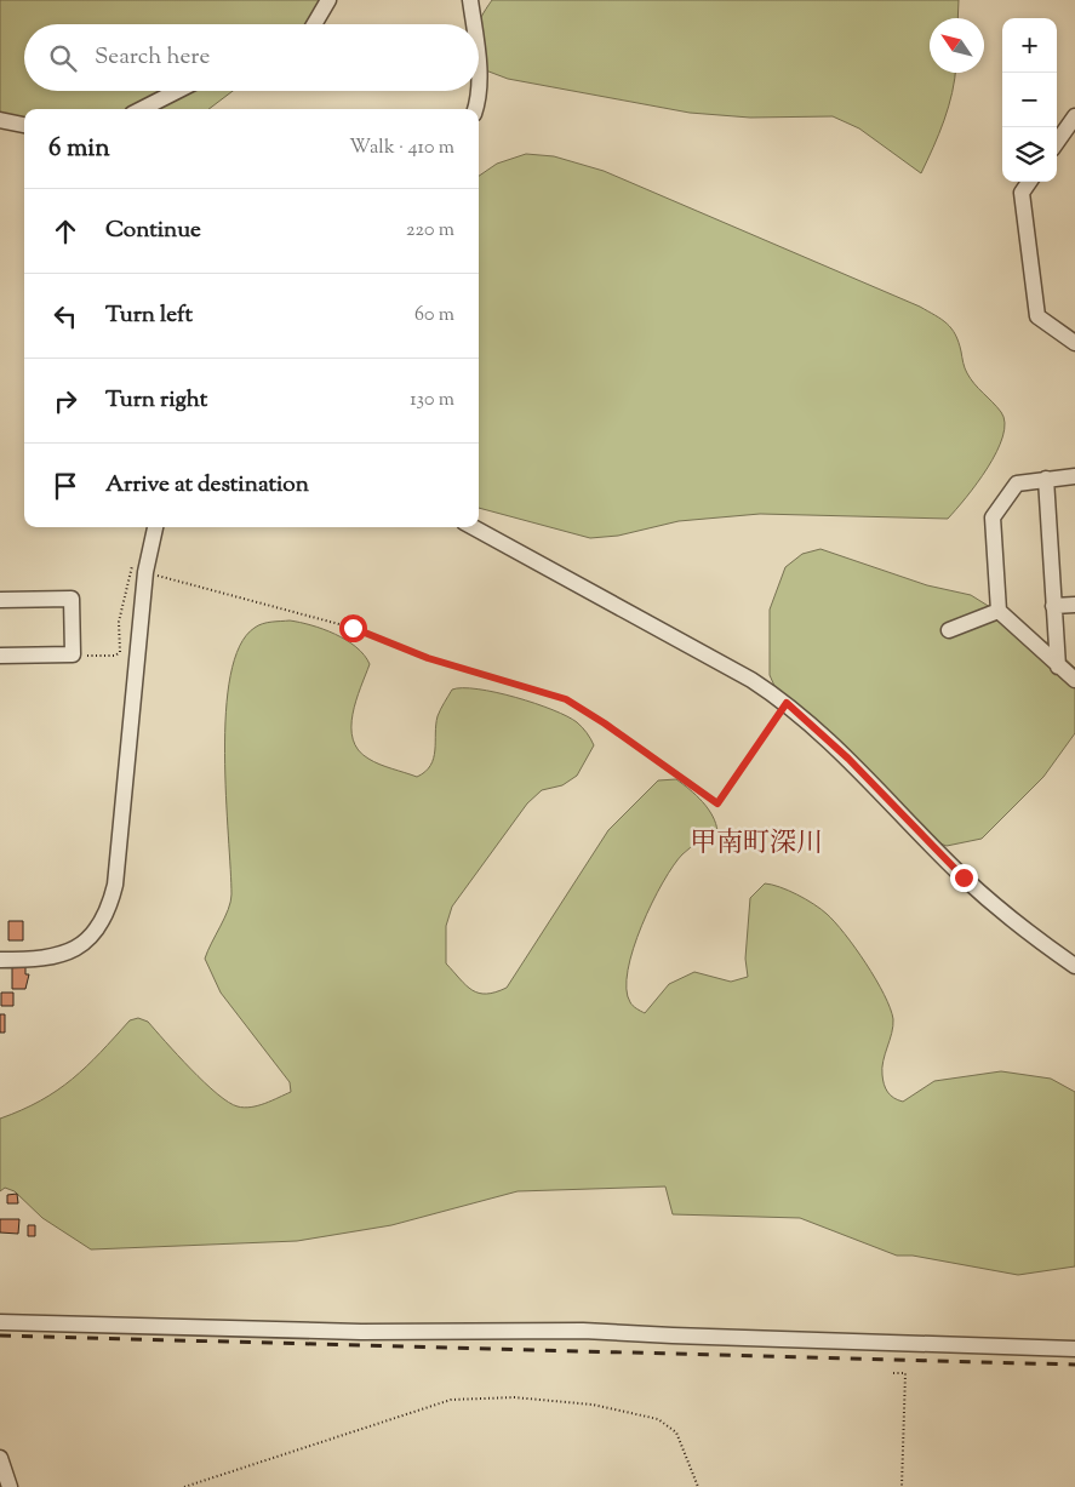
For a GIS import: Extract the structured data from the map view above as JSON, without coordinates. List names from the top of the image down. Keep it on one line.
{"districts":["甲南町深川"],"north":"top left","page":{"map_buttons":["+","−"],"search":"Search here","heading":["6 min","Walk · 410 m"],"list":[["Continue","220 m"],["Turn left","60 m"],["Turn right","130 m"],"Arrive at destination"]}}
